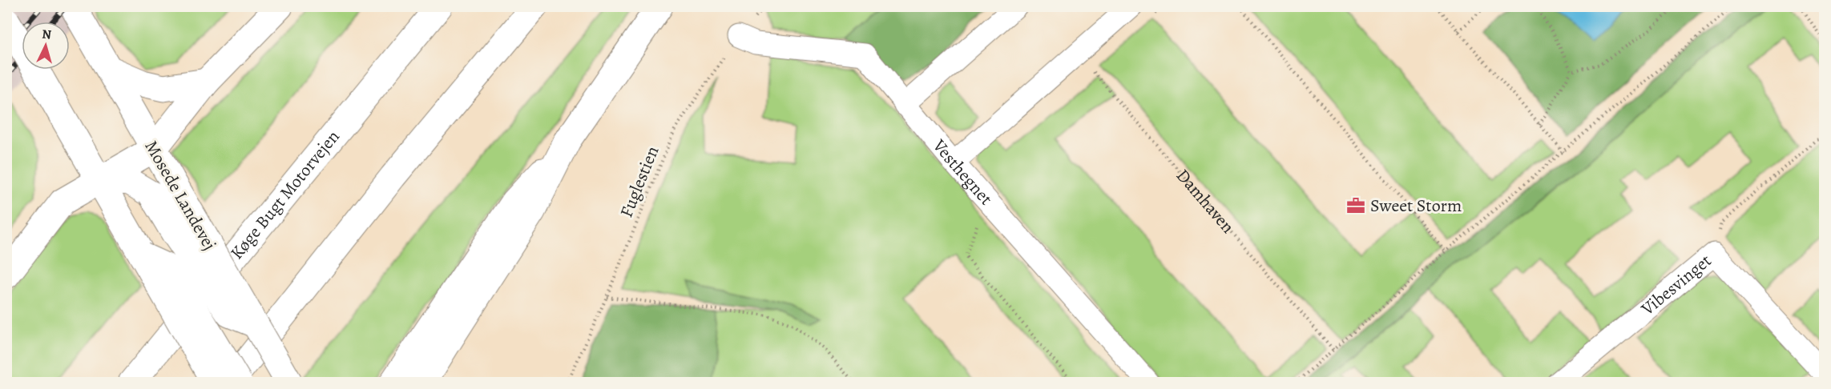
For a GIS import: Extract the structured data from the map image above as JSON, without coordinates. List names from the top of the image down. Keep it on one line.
{"streets":{"main road":["Køge Bugt Motorvejen","Mosede Landevej"],"street":["Vesthegnet","Vibesvinget"],"path":["Fuglestien","Damhaven"]},"crossings":[["Vesthegnet","Fuglestien"]],"places":{"office":["Sweet Storm"]},"north":"top"}
